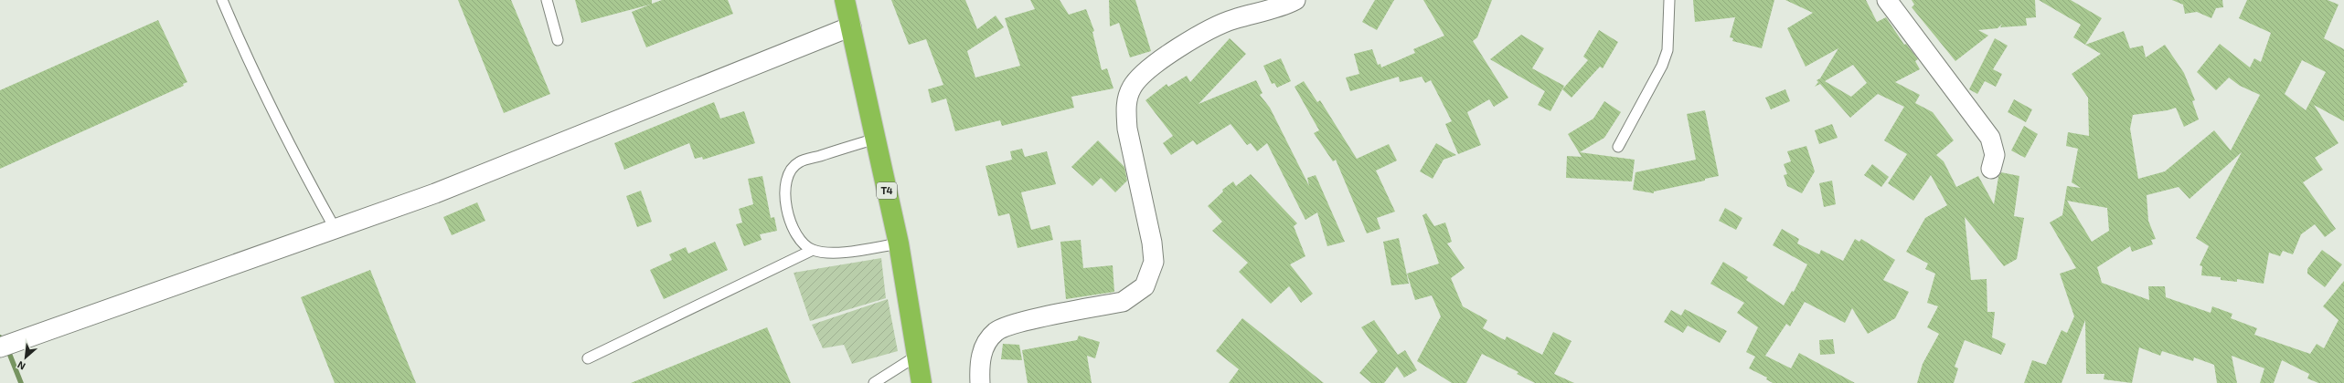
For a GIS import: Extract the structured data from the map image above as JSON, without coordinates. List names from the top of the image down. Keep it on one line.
{"streets":{"highway":["T4"]},"north":"bottom left"}
